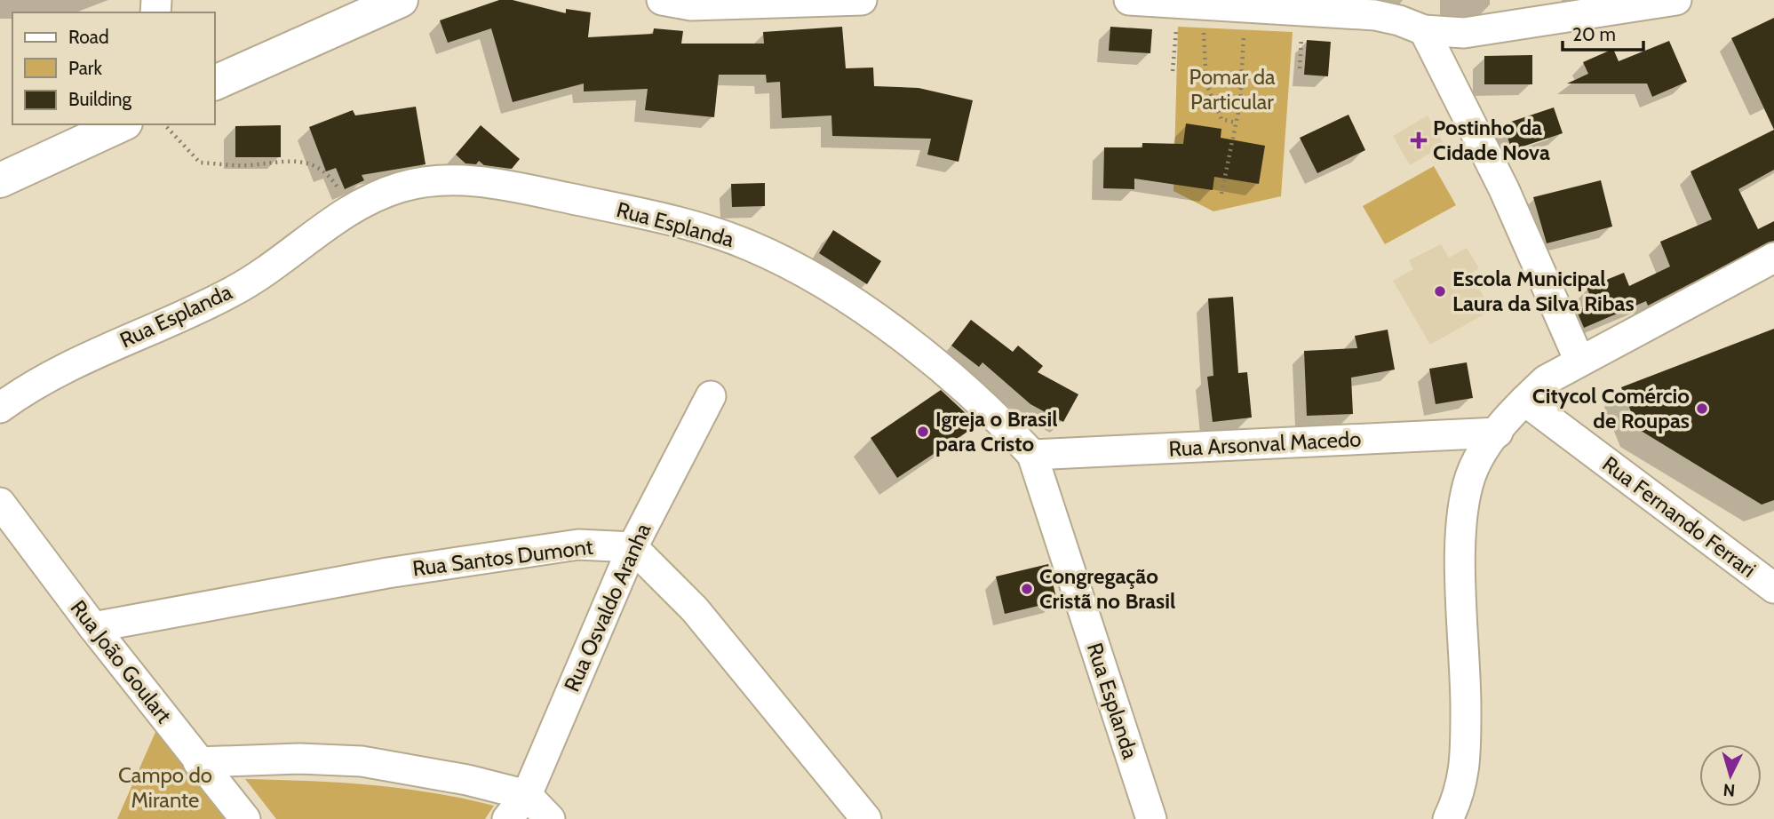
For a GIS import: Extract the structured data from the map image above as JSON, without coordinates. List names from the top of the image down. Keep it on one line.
{"streets":{"street":["Rua Esplanda","Rua Arsonval Macedo","Rua Fernando Ferrari","Rua Santos Dumont","Rua Osvaldo Aranha","Rua João Goulart"]},"crossings":[["Rua Esplanda","Rua Arsonval Macedo"],["Rua Santos Dumont","Rua Osvaldo Aranha"],["Rua Santos Dumont","Rua João Goulart"]],"parks":["Pomar da Particular","Campo do Mirante"],"places":{"health":["Postinho da Cidade Nova"],"other":["Escola Municipal Laura da Silva Ribas","Citycol Comércio de Roupas","Igreja o Brasil para Cristo","Congregação Cristã no Brasil"]},"legend":["Road","Park","Building"],"scale_bar":"20 m","north":"bottom"}
